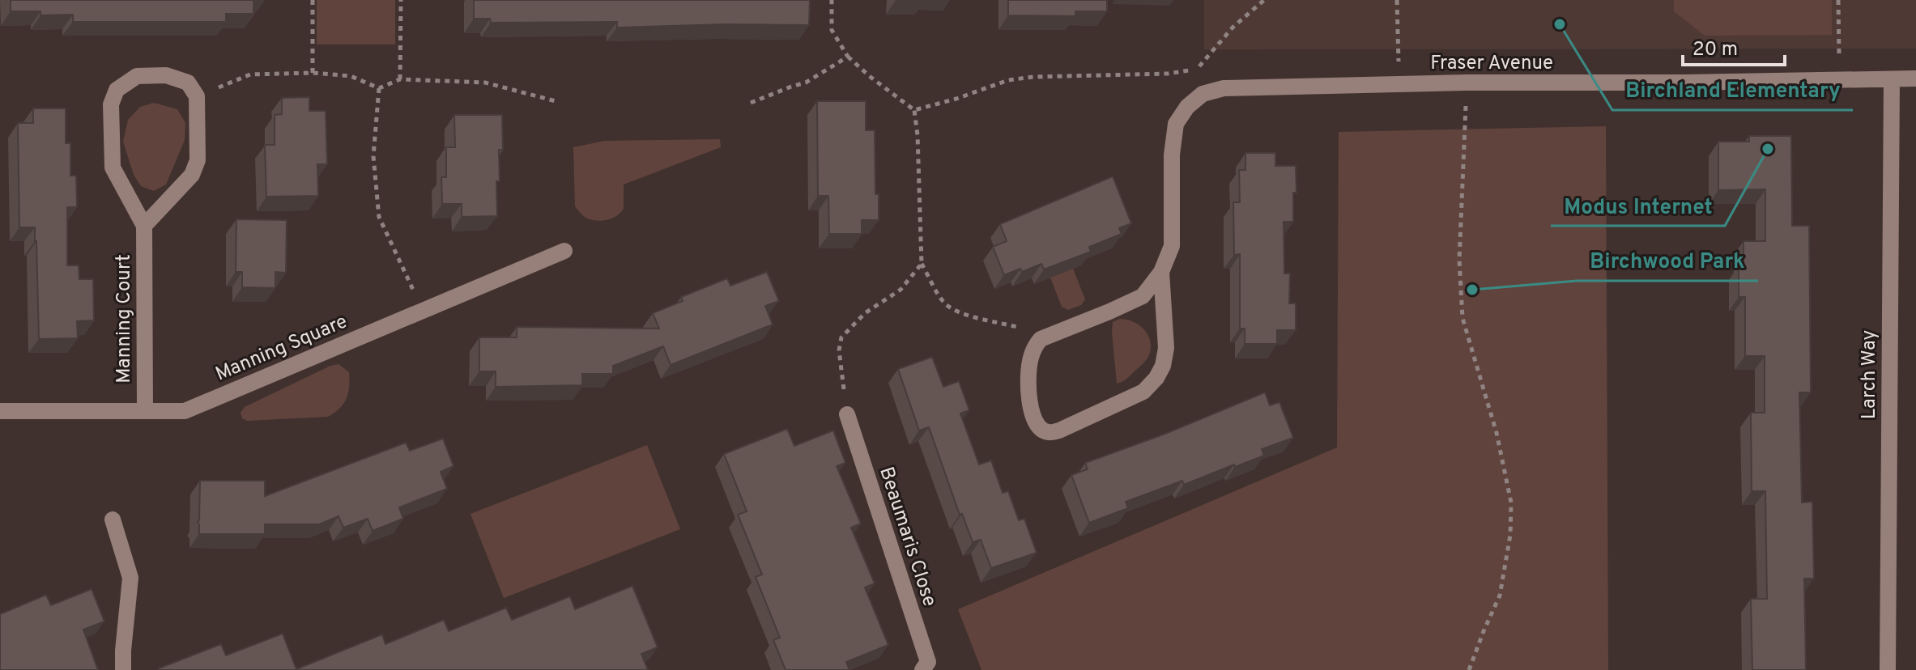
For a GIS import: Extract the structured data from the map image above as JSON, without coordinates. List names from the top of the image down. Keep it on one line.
{"streets":{"street":["Fraser Avenue","Manning Court","Manning Square","Larch Way","Beaumaris Close"]},"crossings":[["Fraser Avenue","Larch Way"],["Manning Court","Manning Square"]],"places":["Birchland Elementary","Modus Internet","Birchwood Park"],"scale_bar":"20 m"}
